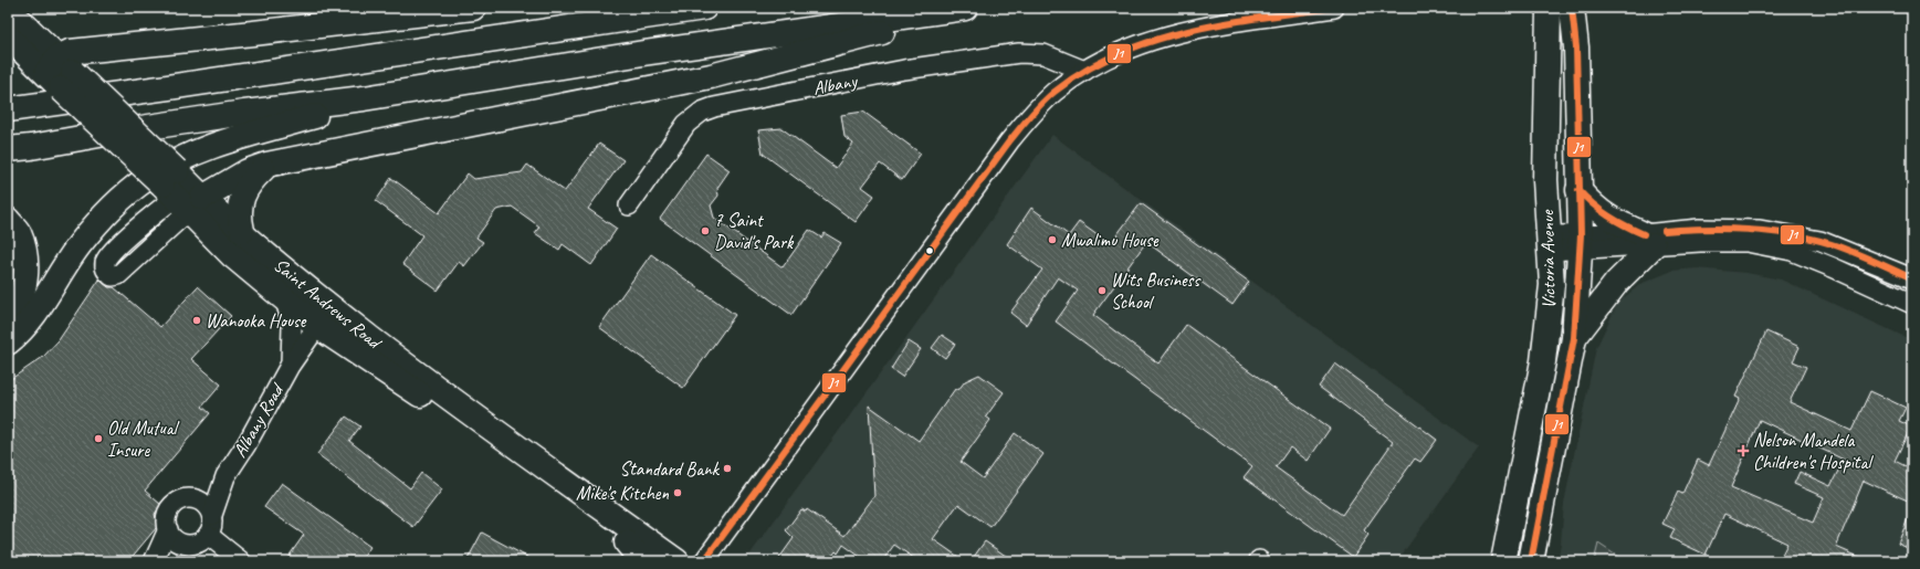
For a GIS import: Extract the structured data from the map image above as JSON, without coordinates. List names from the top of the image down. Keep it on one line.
{"streets":{"main road":["Victoria Avenue","Saint Andrews Road"],"street":["Albany","Albany Road"]},"crossings":[["Saint Andrews Road","Albany Road"]],"places":{"other":["7 Saint David's Park","Mwalimu House","Wits Business School","Wanooka House","Old Mutual Insure","Standard Bank","Mike's Kitchen"],"health":["Nelson Mandela Children's Hospital"]},"lines":["transit line J1"]}
